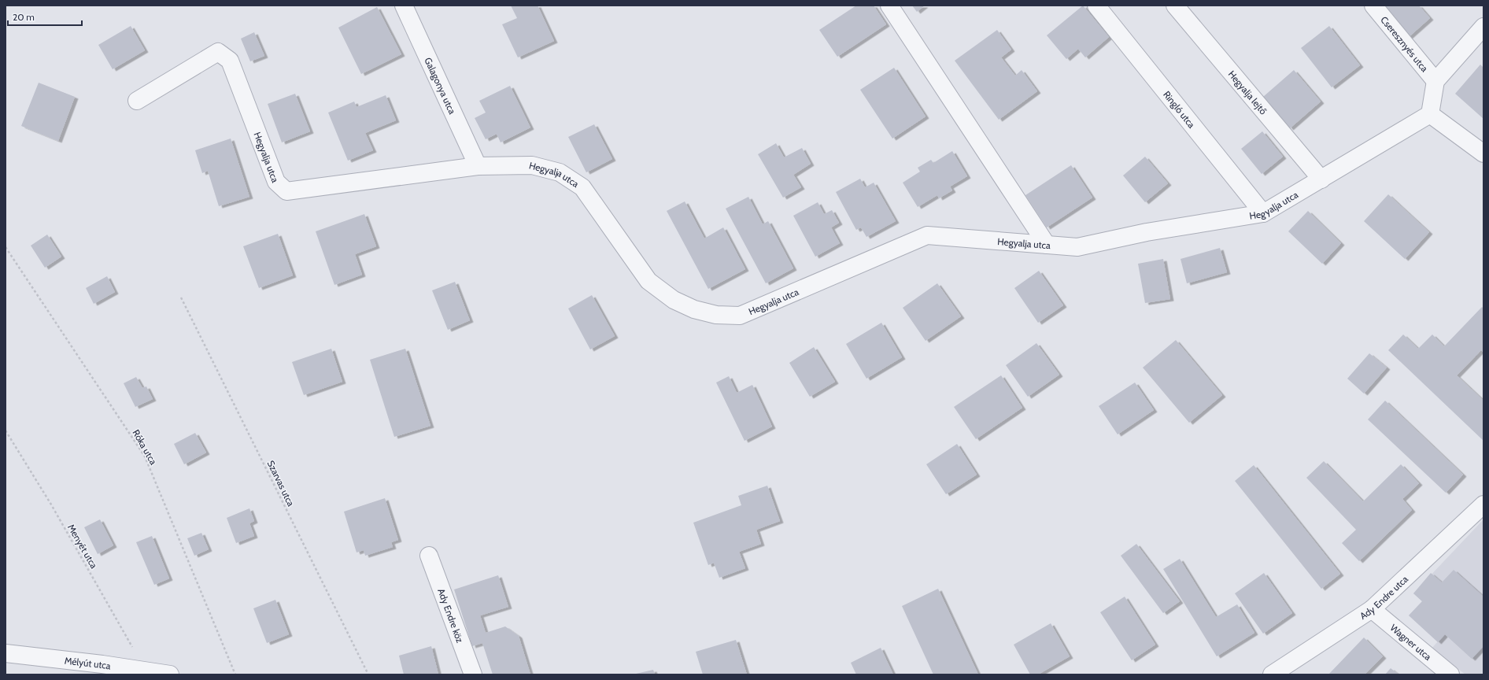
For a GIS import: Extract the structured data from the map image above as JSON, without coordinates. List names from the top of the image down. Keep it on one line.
{"streets":{"street":["Cseresznyés utca","Galagonya utca","Hegyalja lejtő","Ringló utca","Hegyalja utca","Ady Endre utca","Ady Endre köz","Wagner utca","Mélyút utca"],"path":["Róka utca","Szarvas utca","Menyét utca"]},"crossings":[["Galagonya utca","Hegyalja utca"],["Hegyalja lejtő","Hegyalja utca"],["Ringló utca","Hegyalja utca"],["Menyét utca","Mélyút utca"],["Ady Endre utca","Wagner utca"]],"scale_bar":"20 m"}
